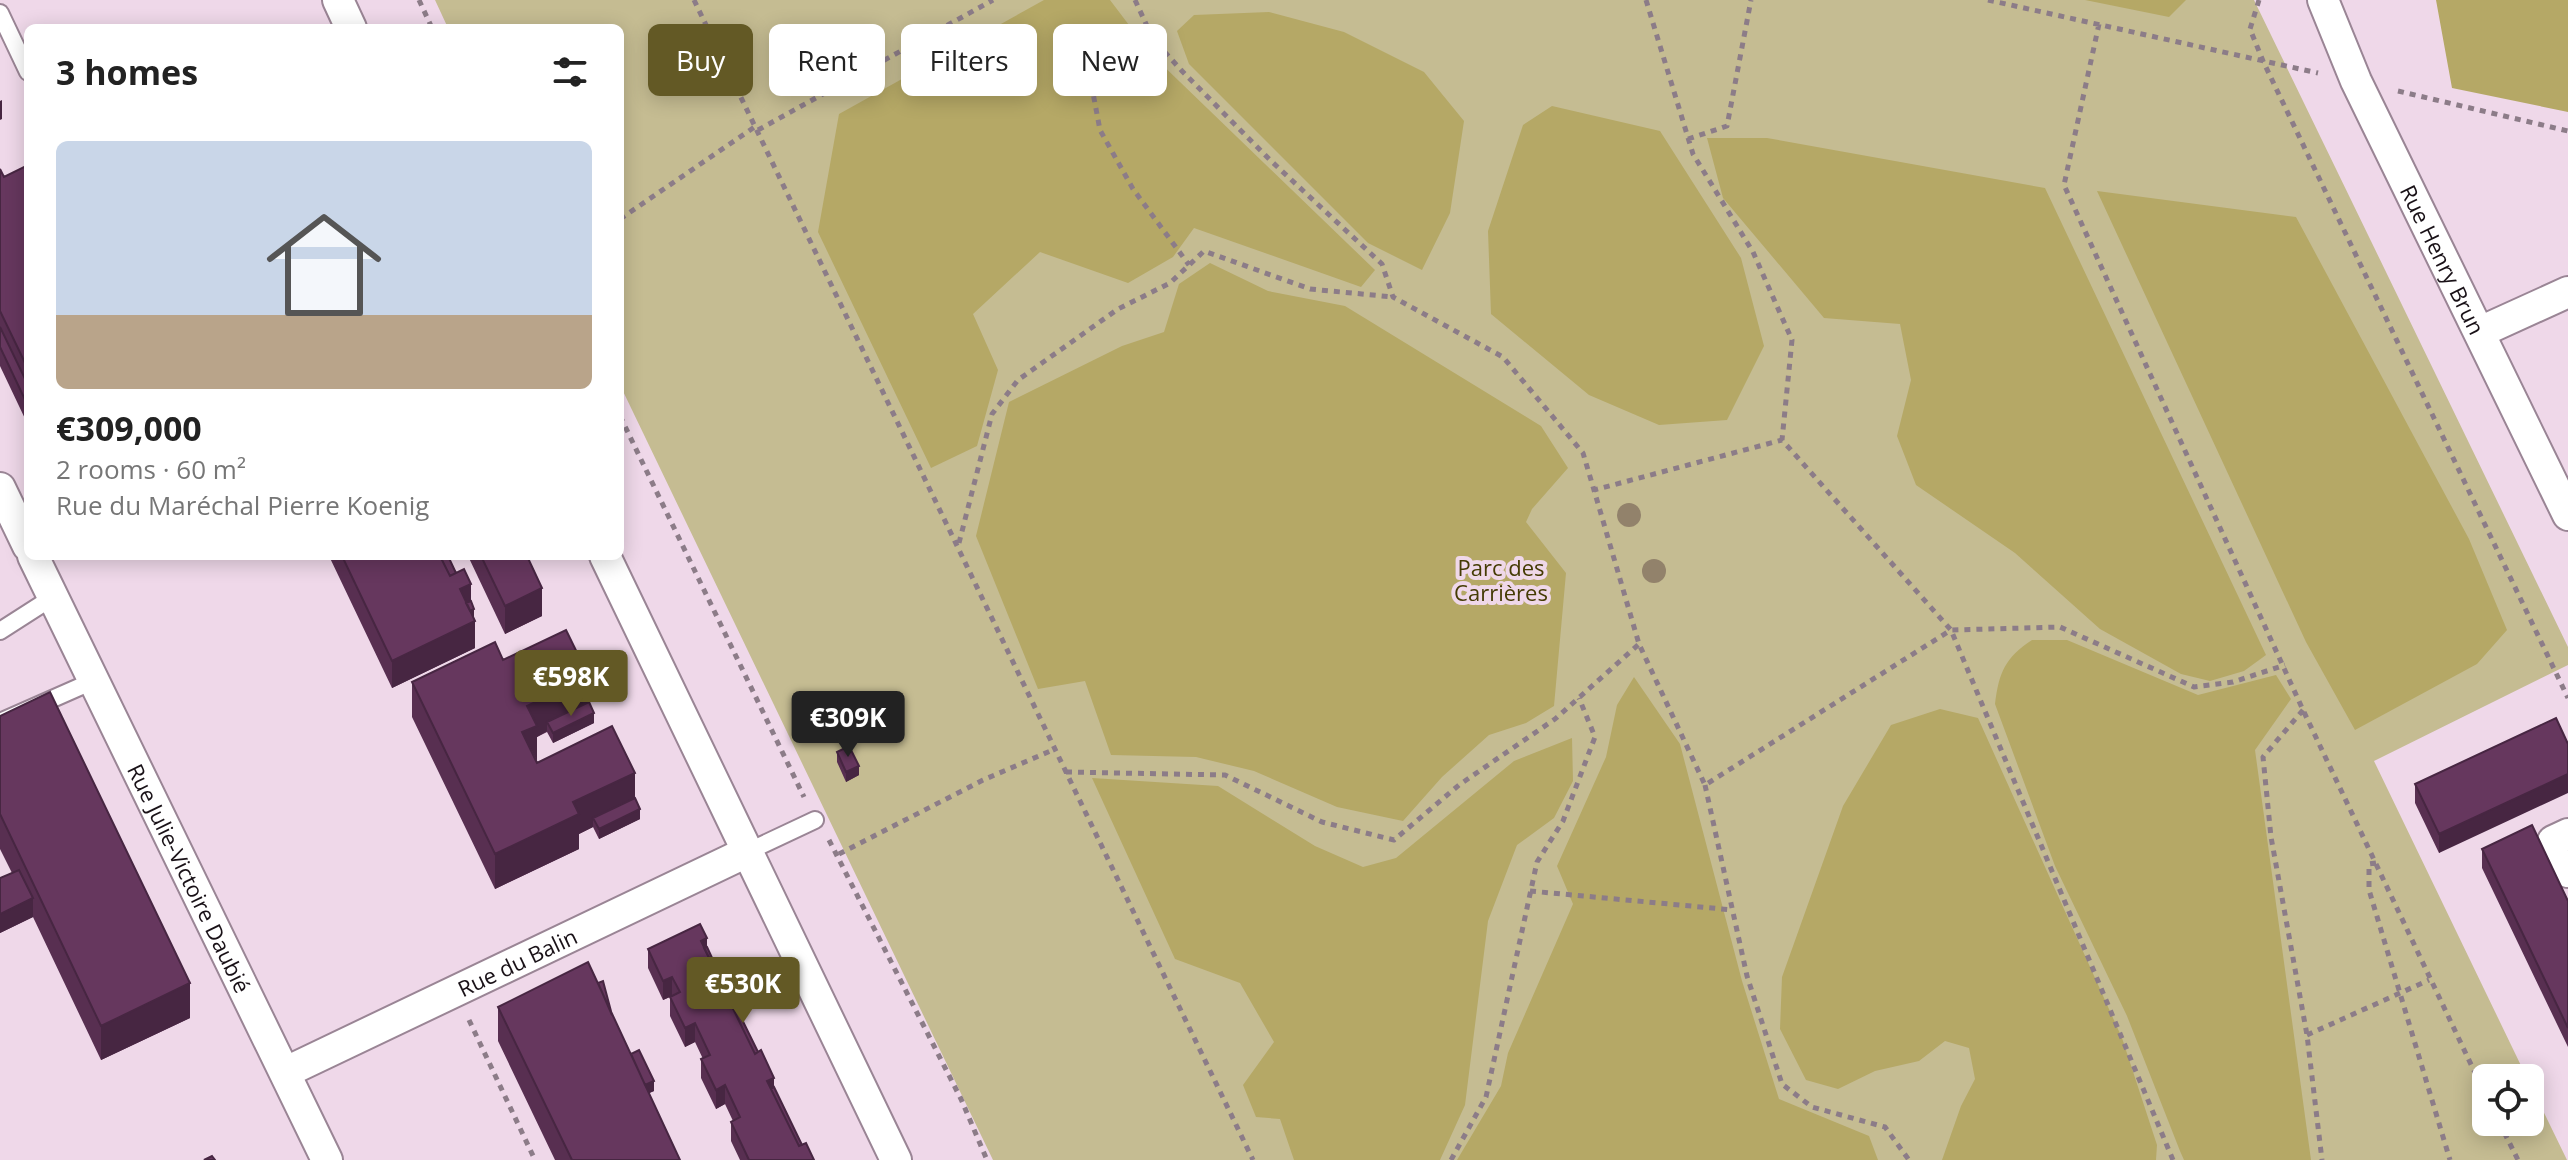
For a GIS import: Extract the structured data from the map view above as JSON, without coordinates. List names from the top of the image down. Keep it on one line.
{"streets":{"street":["Rue Henry Brun","Rue Julie-Victoire Daubié","Rue du Balin"]},"crossings":[["Rue Julie-Victoire Daubié","Rue du Balin"]],"parks":["Parc des Carrières"],"page":{"chip":["Buy","Rent","Filters","New"],"heading":"3 homes","list":[{"name":"€309,000","note":"2 rooms · 60 m² · Rue du Maréchal Pierre Koenig"}],"price":["€598K","€309K","€530K"]}}
